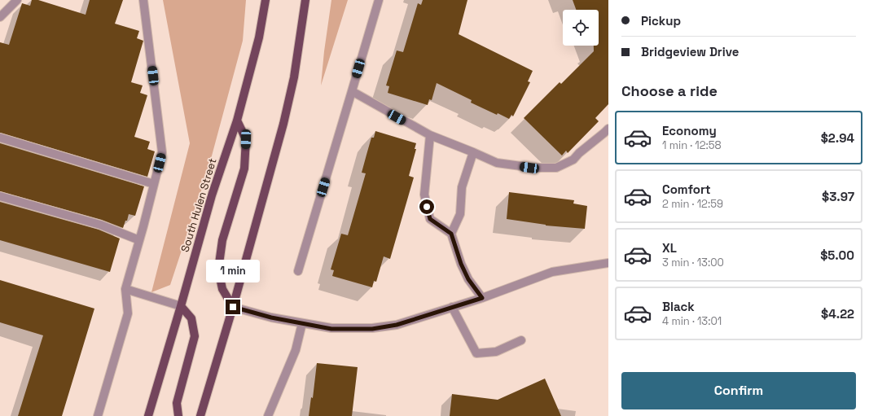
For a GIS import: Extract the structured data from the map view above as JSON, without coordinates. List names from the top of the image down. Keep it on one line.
{"streets":{"main road":["South Hulen Street"]},"page":{"banner":["Pickup","Bridgeview Drive"],"heading":"Choose a ride","list":[{"name":"Economy","note":"1 min · 12:58","value":"$2.94"},{"name":"Comfort","note":"2 min · 12:59","value":"$3.97"},{"name":"XL","note":"3 min · 13:00","value":"$5.00"},{"name":"Black","note":"4 min · 13:01","value":"$4.22"}],"bubble":"1 min","buttons":"Confirm"}}
